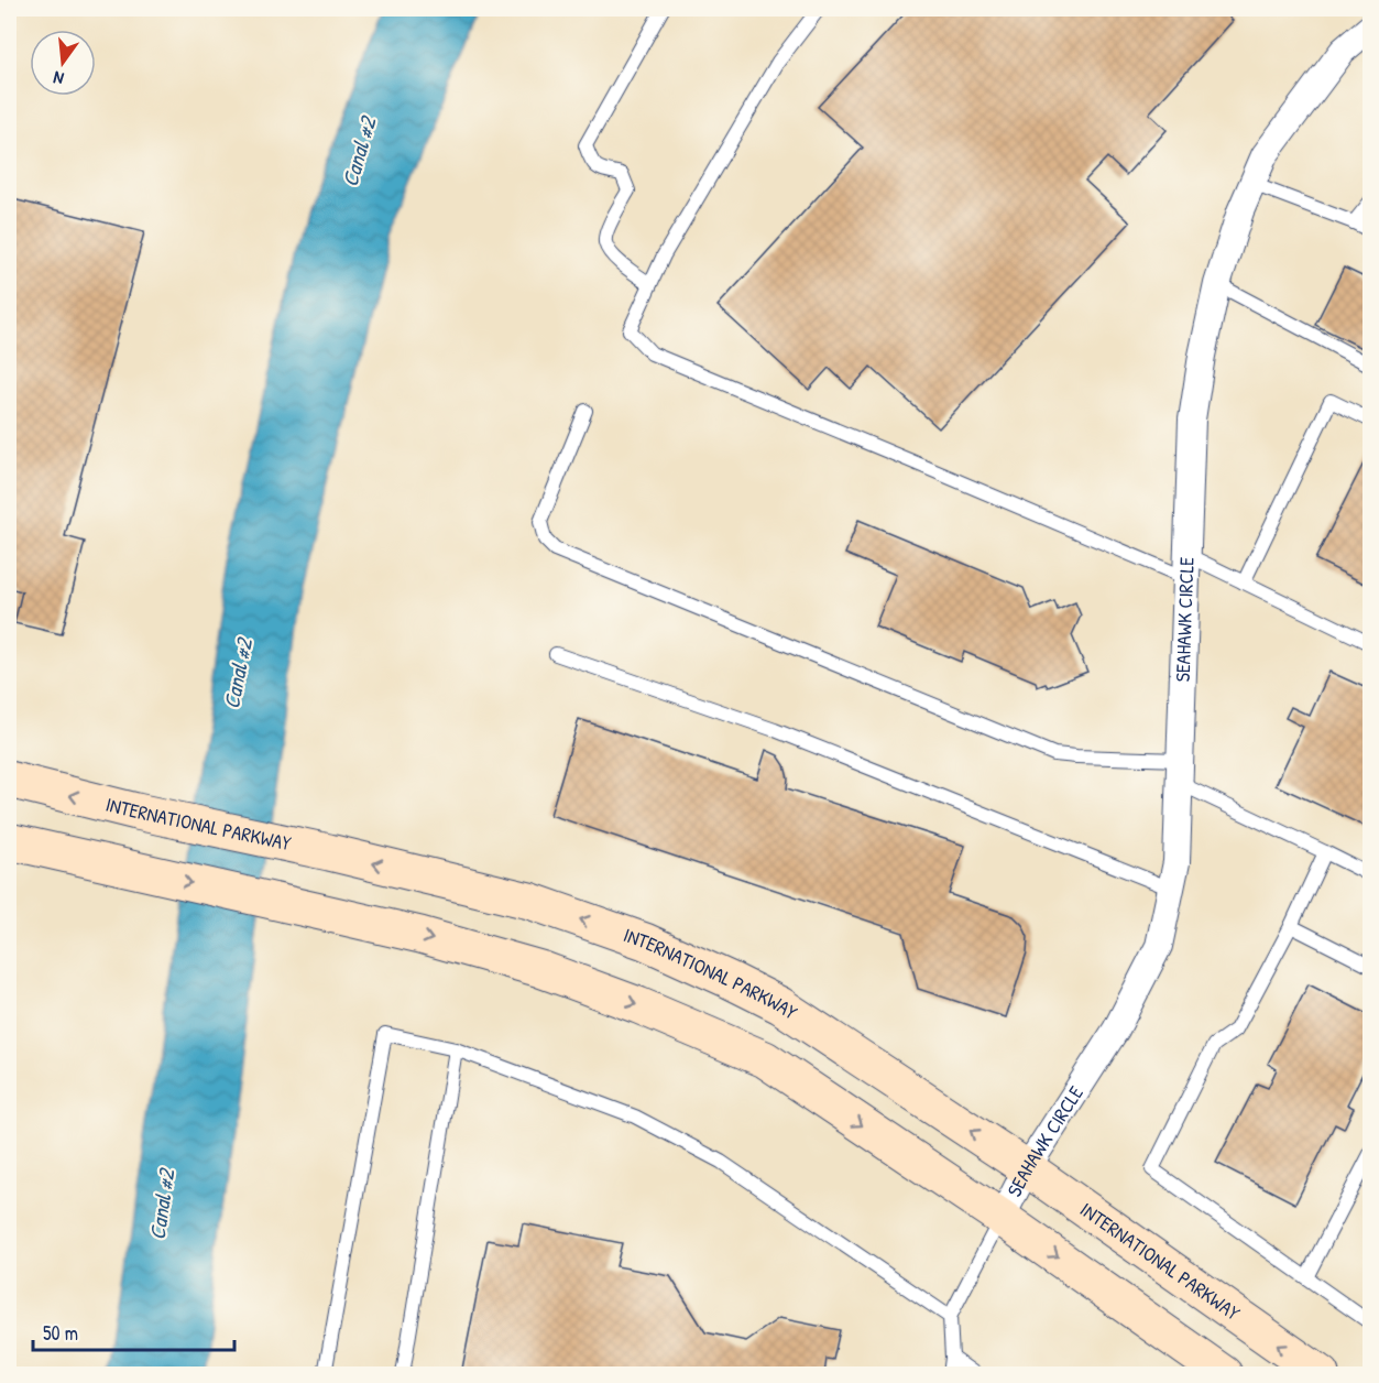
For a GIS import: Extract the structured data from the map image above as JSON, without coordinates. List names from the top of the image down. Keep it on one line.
{"streets":{"main road":["INTERNATIONAL PARKWAY"],"street":["SEAHAWK CIRCLE"]},"crossings":[["SEAHAWK CIRCLE","INTERNATIONAL PARKWAY"]],"water":["Canal #2"],"scale_bar":"50 m","north":"bottom"}
